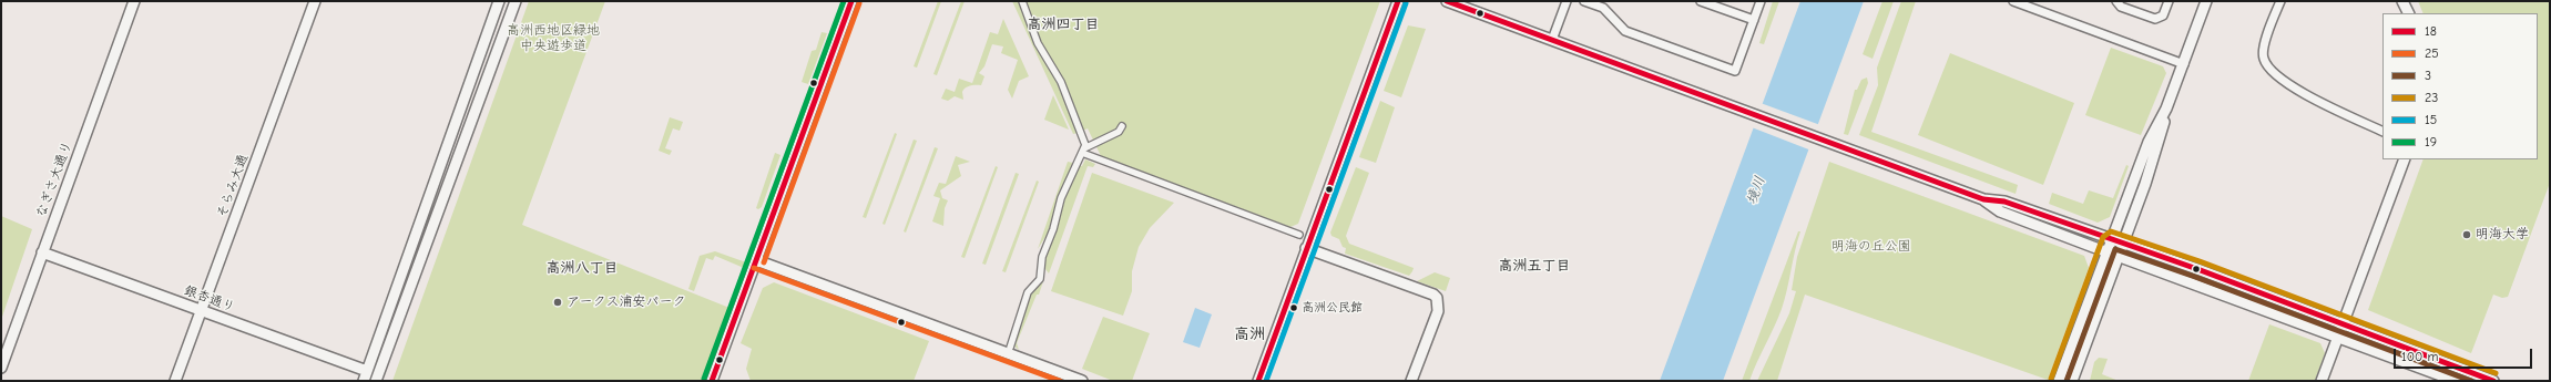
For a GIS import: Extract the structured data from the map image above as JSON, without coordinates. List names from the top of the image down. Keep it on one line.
{"streets":{"street":["なぎさ大通り","そらみ大通","銀杏通り"]},"crossings":[["なぎさ大通り","銀杏通り"],["そらみ大通","銀杏通り"]],"districts":["高洲四丁目","高洲五丁目","高洲八丁目","高洲"],"water":["境川"],"parks":["高洲西地区緑地 中央遊歩道","明海の丘公園"],"places":["明海大学","アークス浦安パーク","高洲公民館"],"lines":["transit line 18","transit line 19","transit line 25","transit line 15","transit line 23","transit line 3"],"legend":["18","25","3","23","15","19"],"scale_bar":"100 m"}
